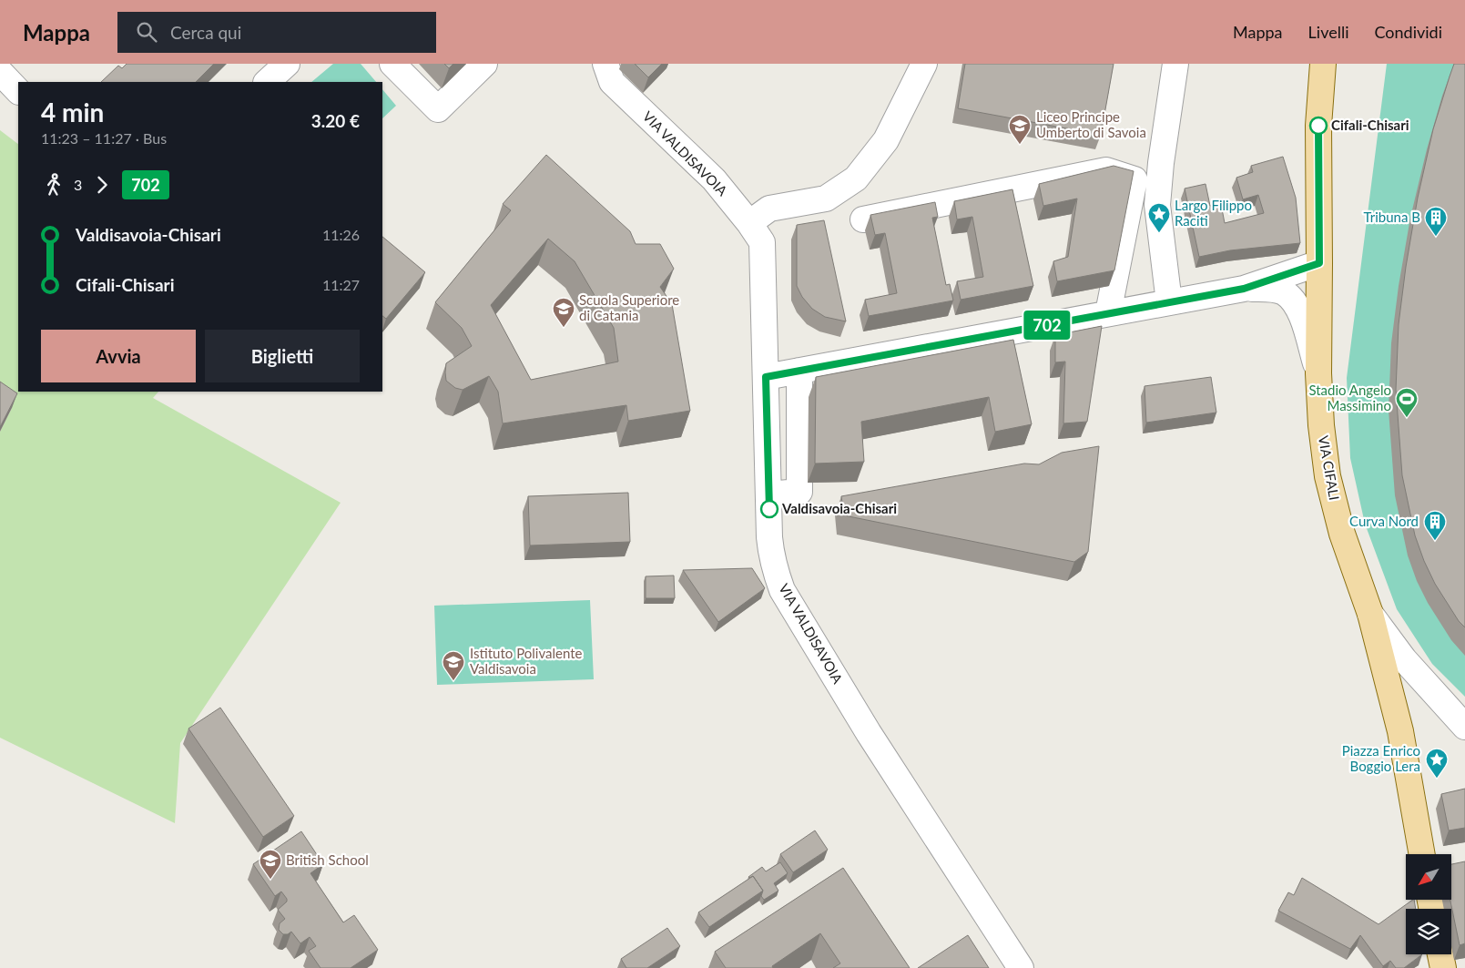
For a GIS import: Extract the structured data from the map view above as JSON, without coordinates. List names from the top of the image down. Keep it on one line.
{"streets":{"main road":["VIA CIFALI"],"street":["VIA VALDISAVOIA"]},"places":{"other":["Cifali-Chisari","Valdisavoia-Chisari"],"school or university":["Liceo Principe Umberto di Savoia","Scuola Superiore di Catania","Istituto Polivalente Valdisavoia","British School"],"place":["Largo Filippo Raciti","Piazza Enrico Boggio Lera"],"building":["Tribuna B","Curva Nord"],"sports":["Stadio Angelo Massimino"]},"lines":["bus line 702"],"north":"bottom left","page":{"header":"Mappa","search":"Cerca qui","nav":["Mappa","Livelli","Condividi"],"on_map":"702","heading":["4 min","11:23 – 11:27 · Bus","3.20 €"],"legs":["3","702"],"list":[{"name":"Valdisavoia-Chisari","value":"11:26"},{"name":"Cifali-Chisari","value":"11:27"}],"buttons":["Avvia","Biglietti"]}}
